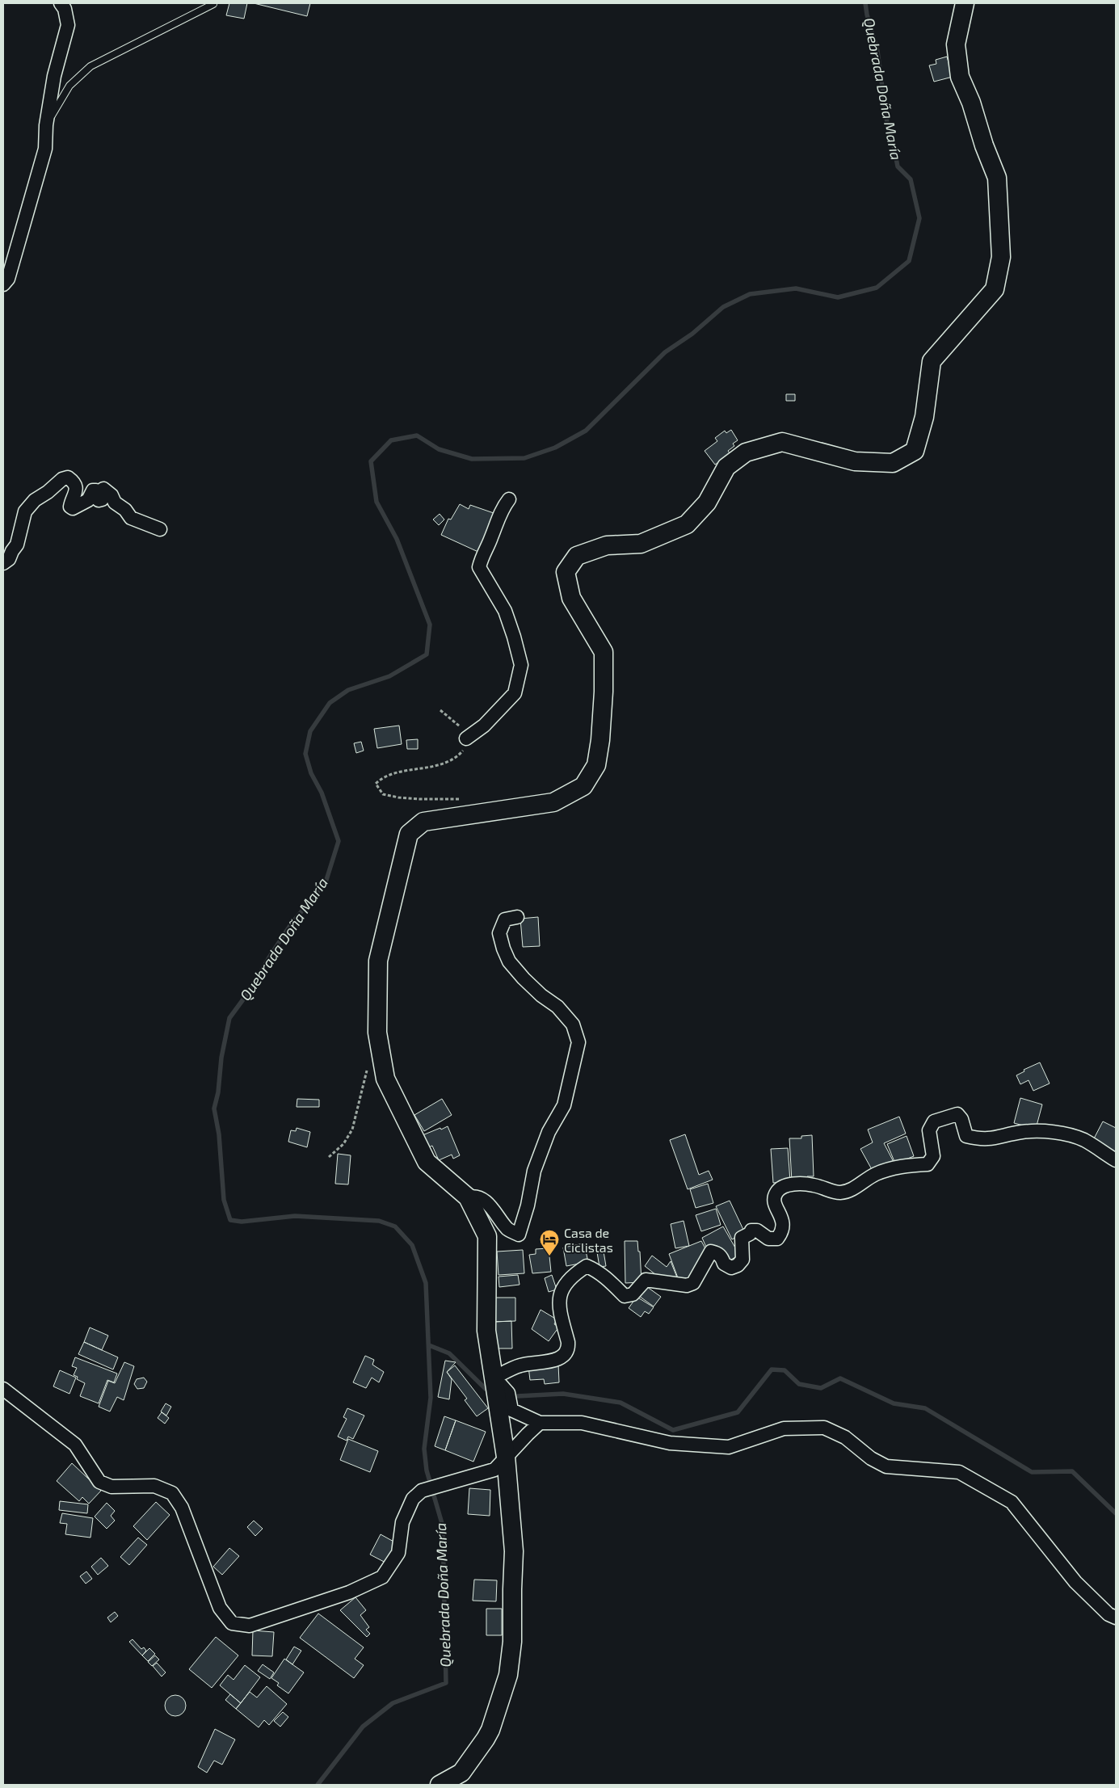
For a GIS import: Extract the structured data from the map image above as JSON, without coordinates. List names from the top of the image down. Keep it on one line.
{"water":["Quebrada Doña María"],"places":{"hotel":["Casa de Ciclistas"]}}
